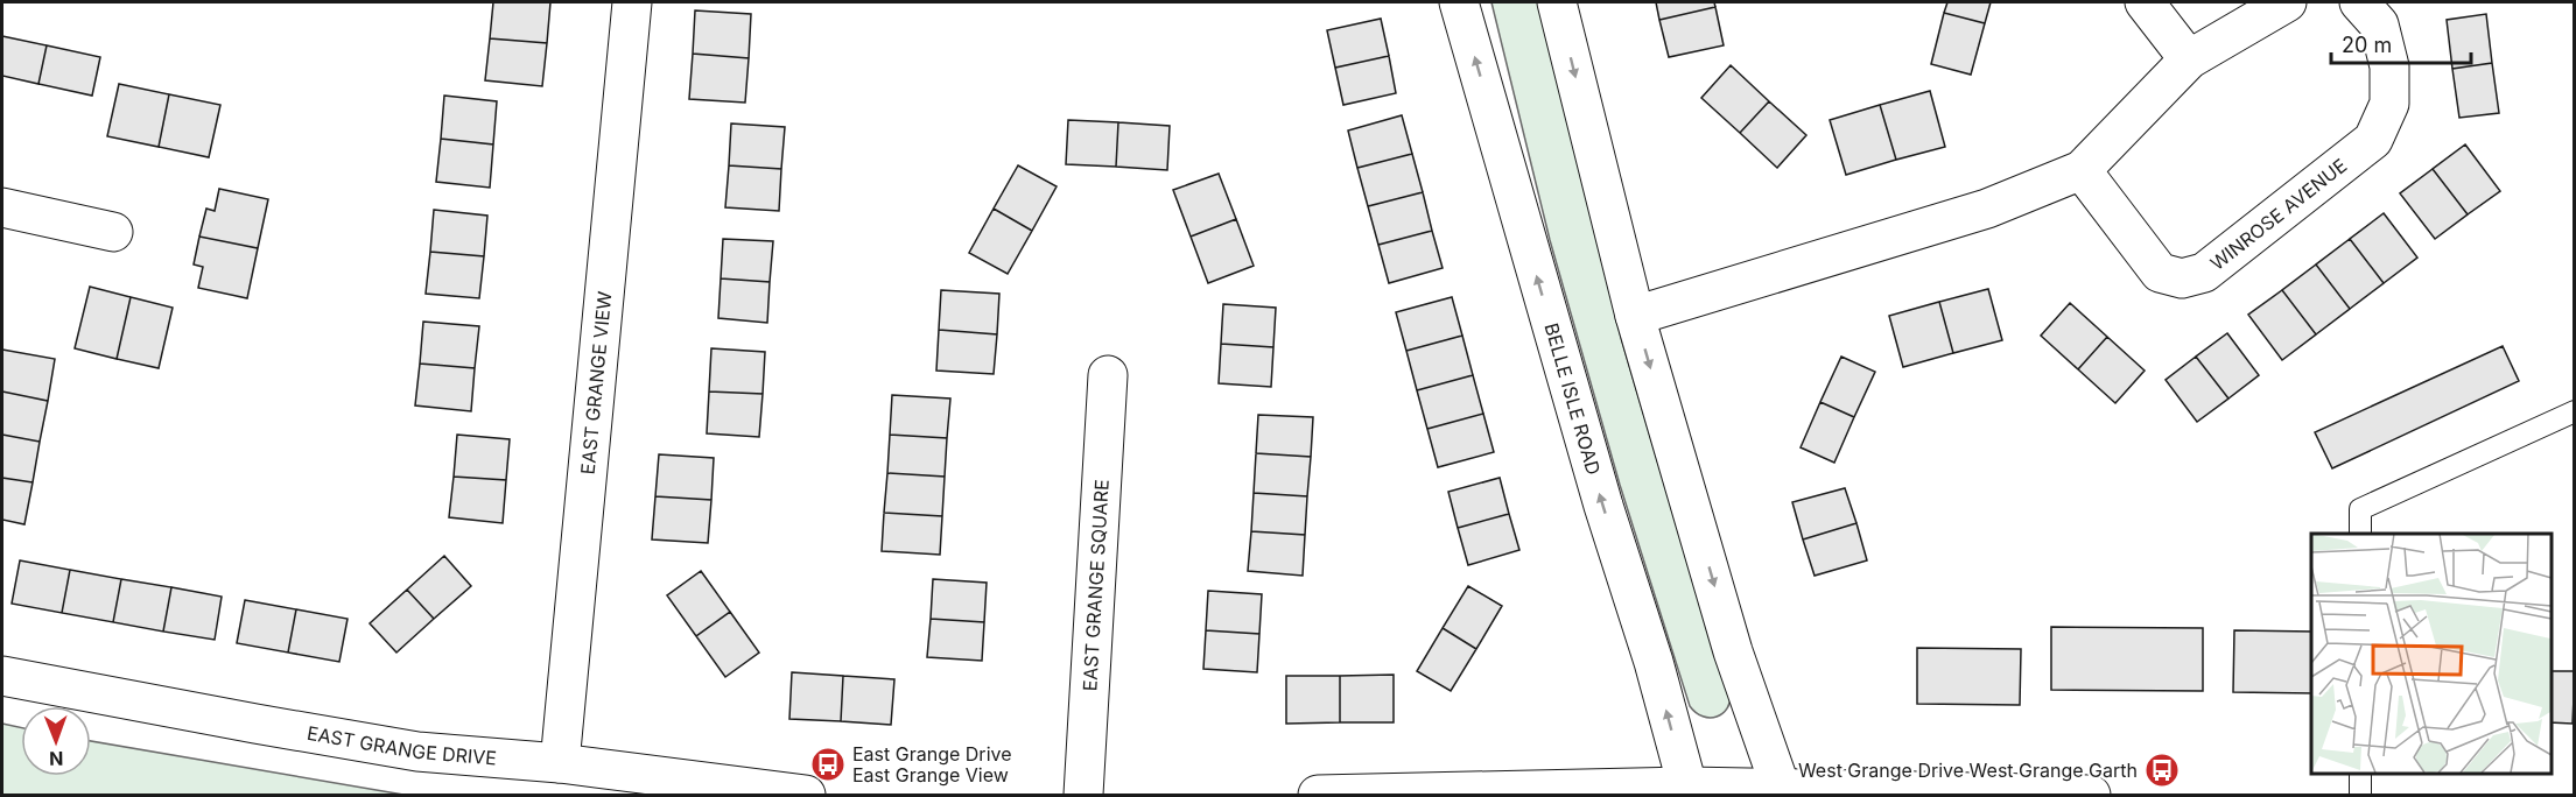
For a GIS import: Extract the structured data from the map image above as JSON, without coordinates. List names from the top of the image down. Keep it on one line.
{"streets":{"street":["WINROSE AVENUE","EAST GRANGE VIEW","BELLE ISLE ROAD","EAST GRANGE SQUARE","EAST GRANGE DRIVE"]},"crossings":[["EAST GRANGE VIEW","EAST GRANGE DRIVE"]],"places":{"bus stop":["East Grange Drive East Grange View","West Grange Drive West Grange Garth"]},"scale_bar":"20 m","north":"bottom"}
